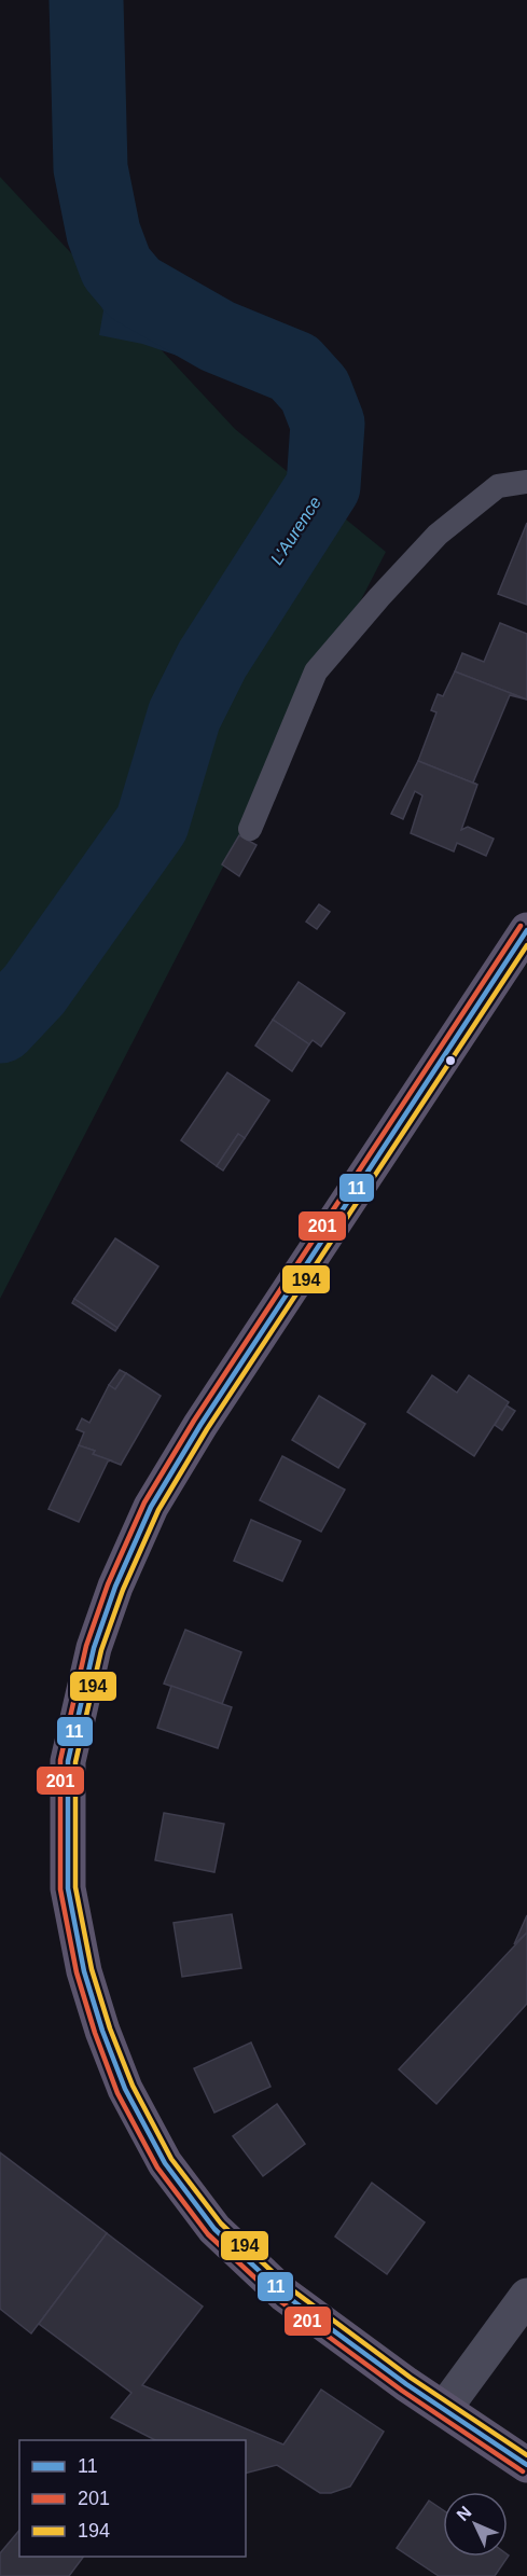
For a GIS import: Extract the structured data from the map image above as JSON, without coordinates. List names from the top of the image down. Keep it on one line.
{"water":["L'Aurence"],"lines":["transit line 201","transit line 11","transit line 194"],"legend":["11","201","194"],"north":"top left"}
